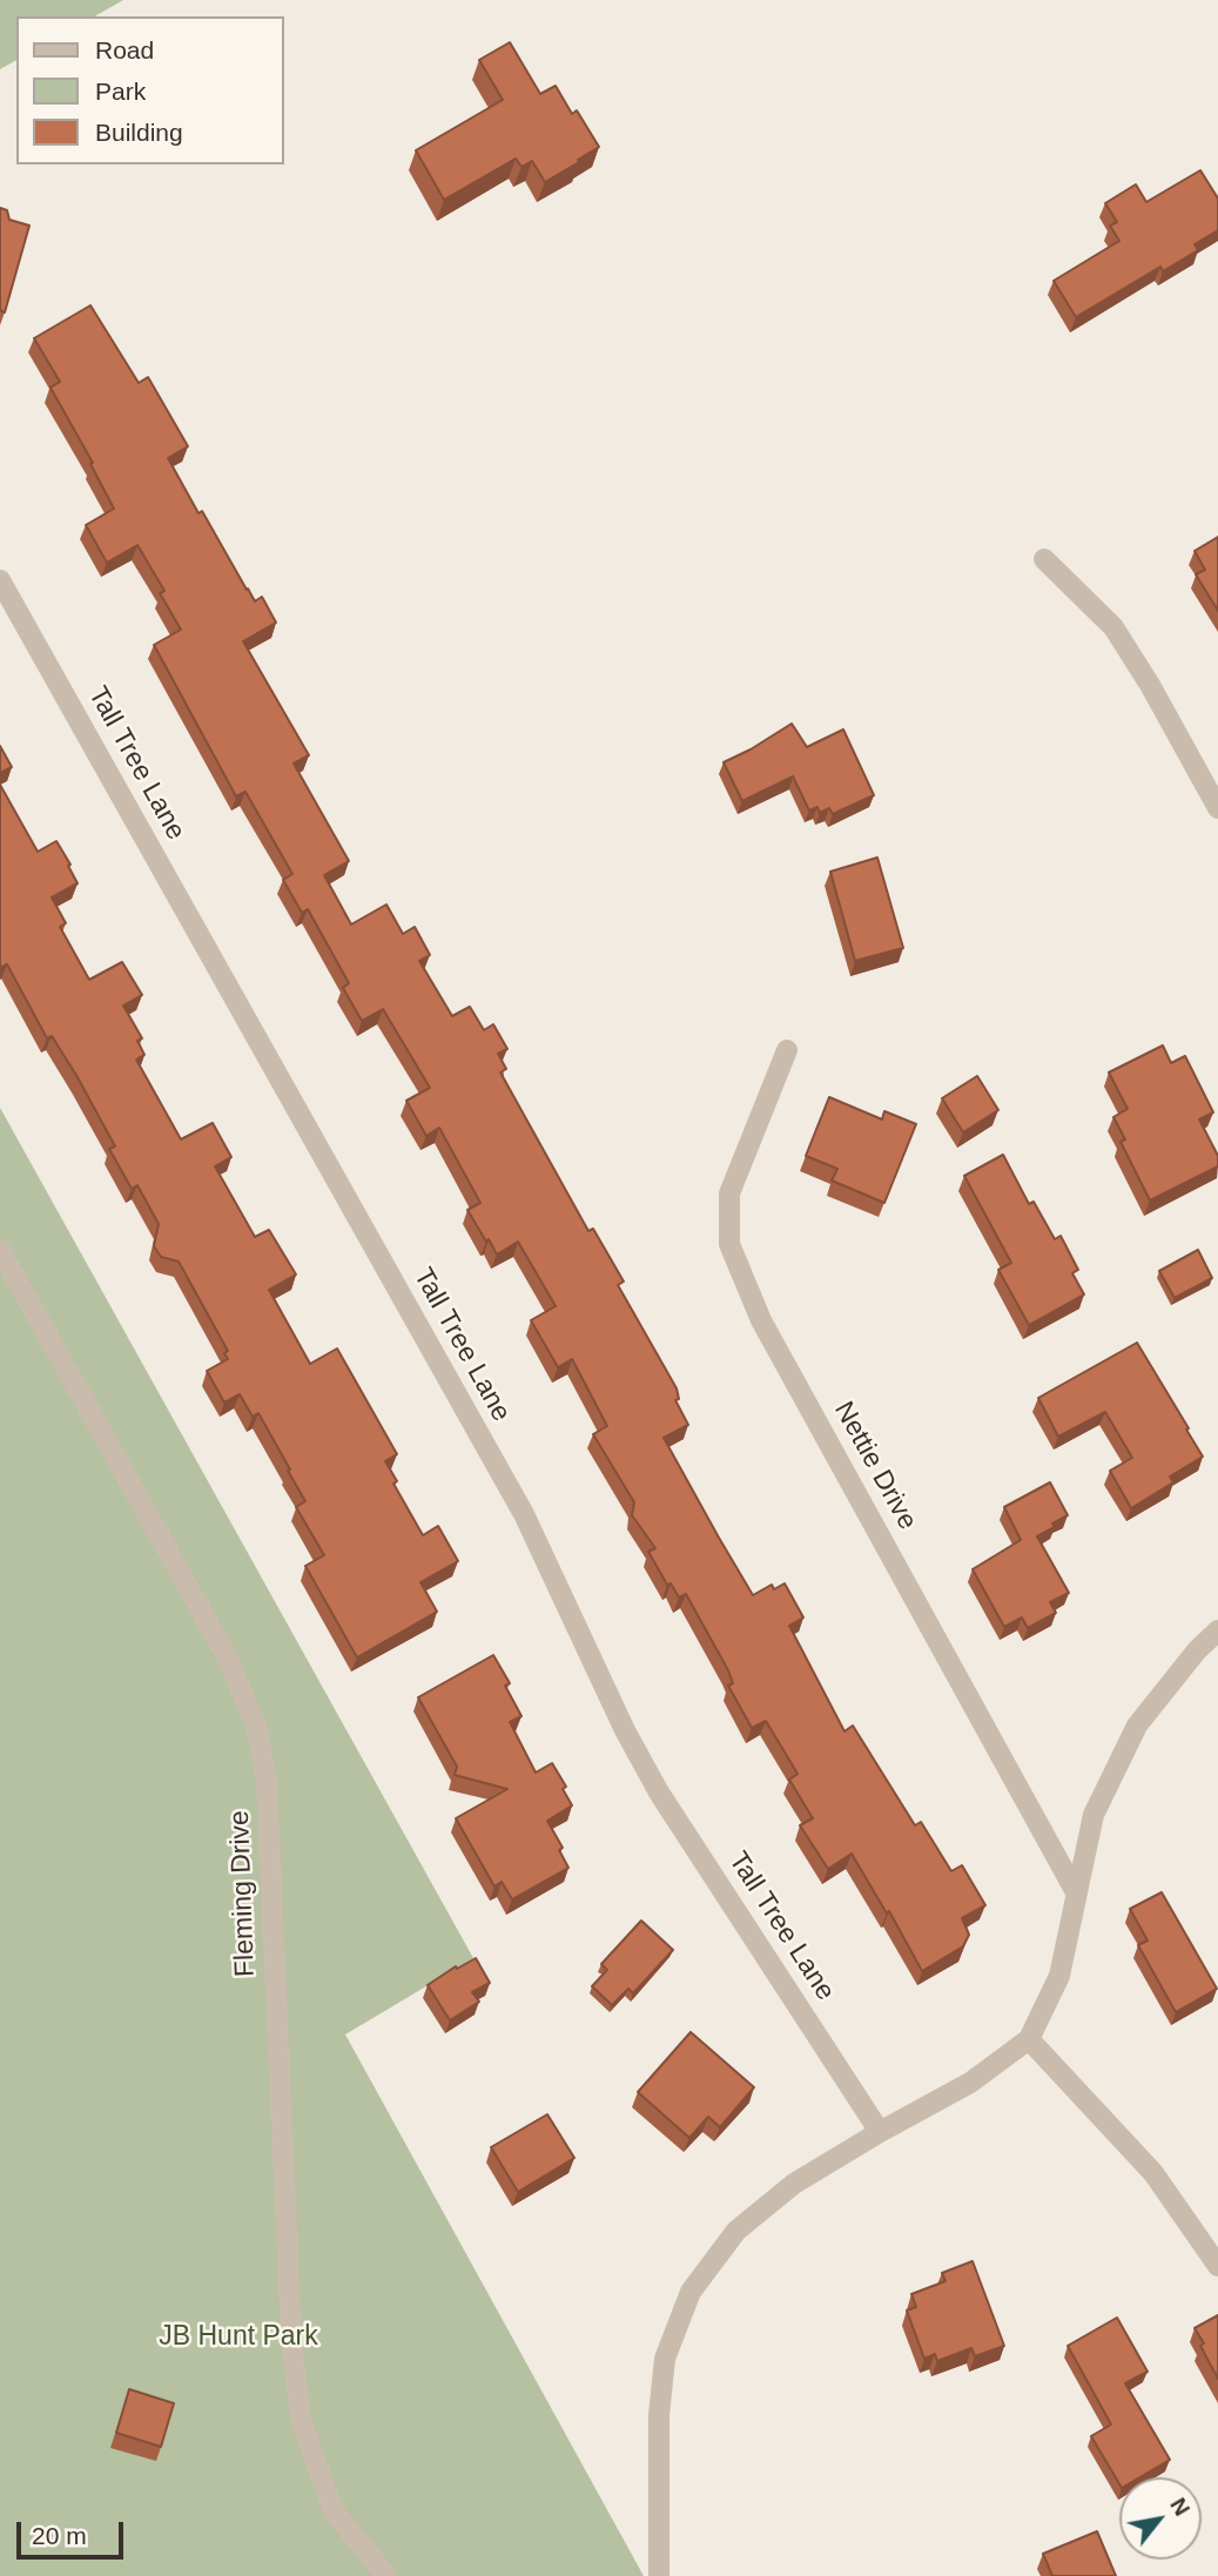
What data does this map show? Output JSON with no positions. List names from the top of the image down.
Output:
{
  "streets": {
    "street": ["Tall Tree Lane", "Nettie Drive", "Fleming Drive"]
  },
  "parks": ["JB Hunt Park"],
  "legend": ["Road", "Park", "Building"],
  "scale_bar": "20 m",
  "north": "top right"
}
